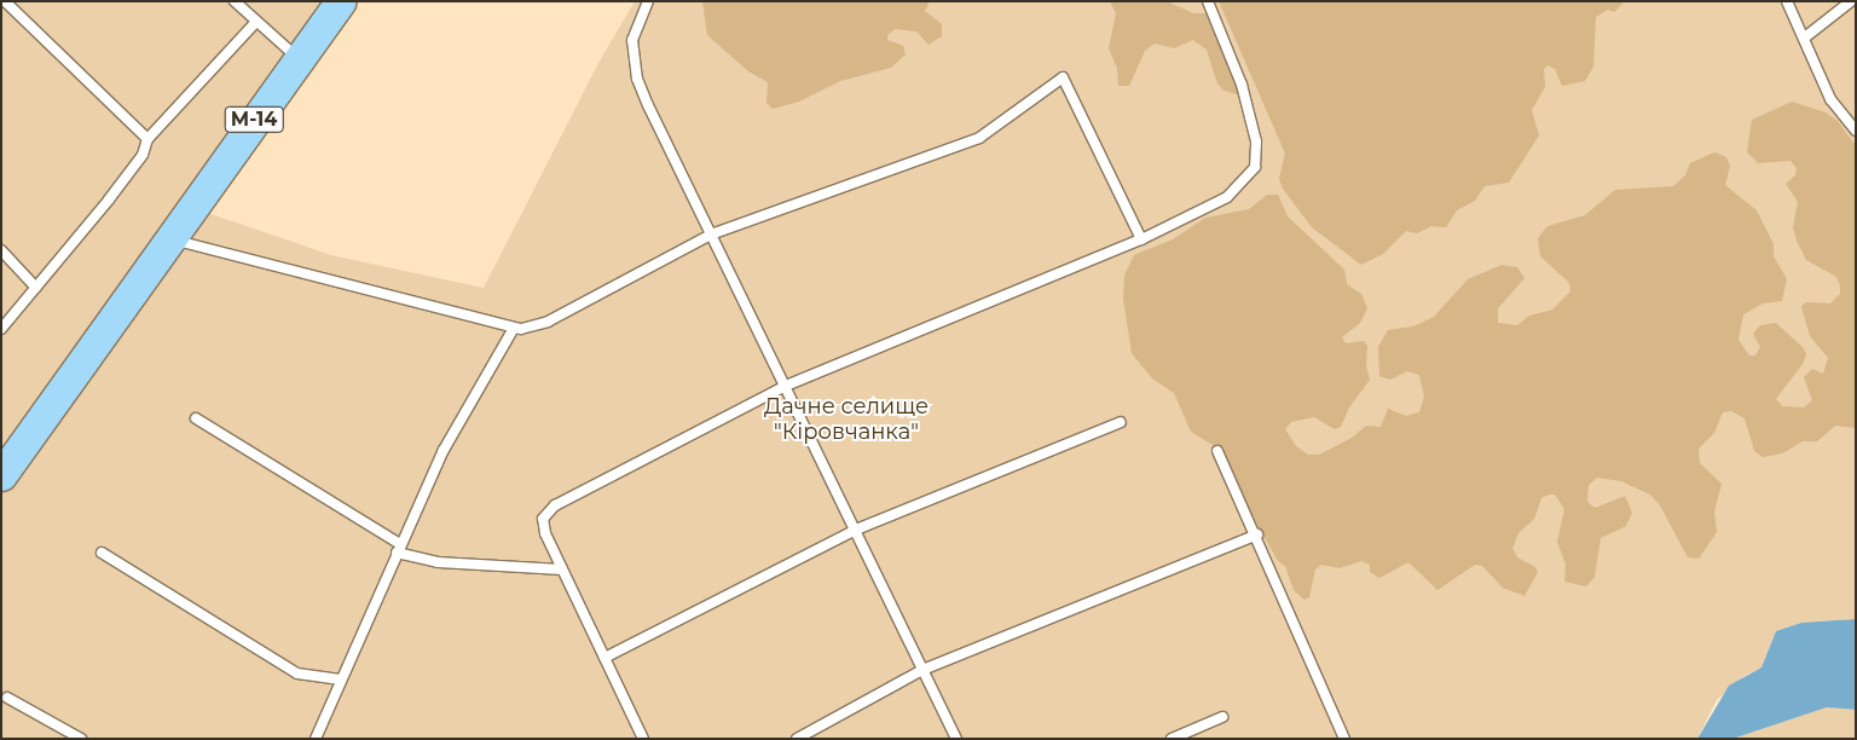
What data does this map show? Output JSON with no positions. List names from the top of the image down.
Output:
{
  "streets": {
    "highway": ["М-14"]
  },
  "parks": ["Дачне селище \"Кіровчанка\""]
}
